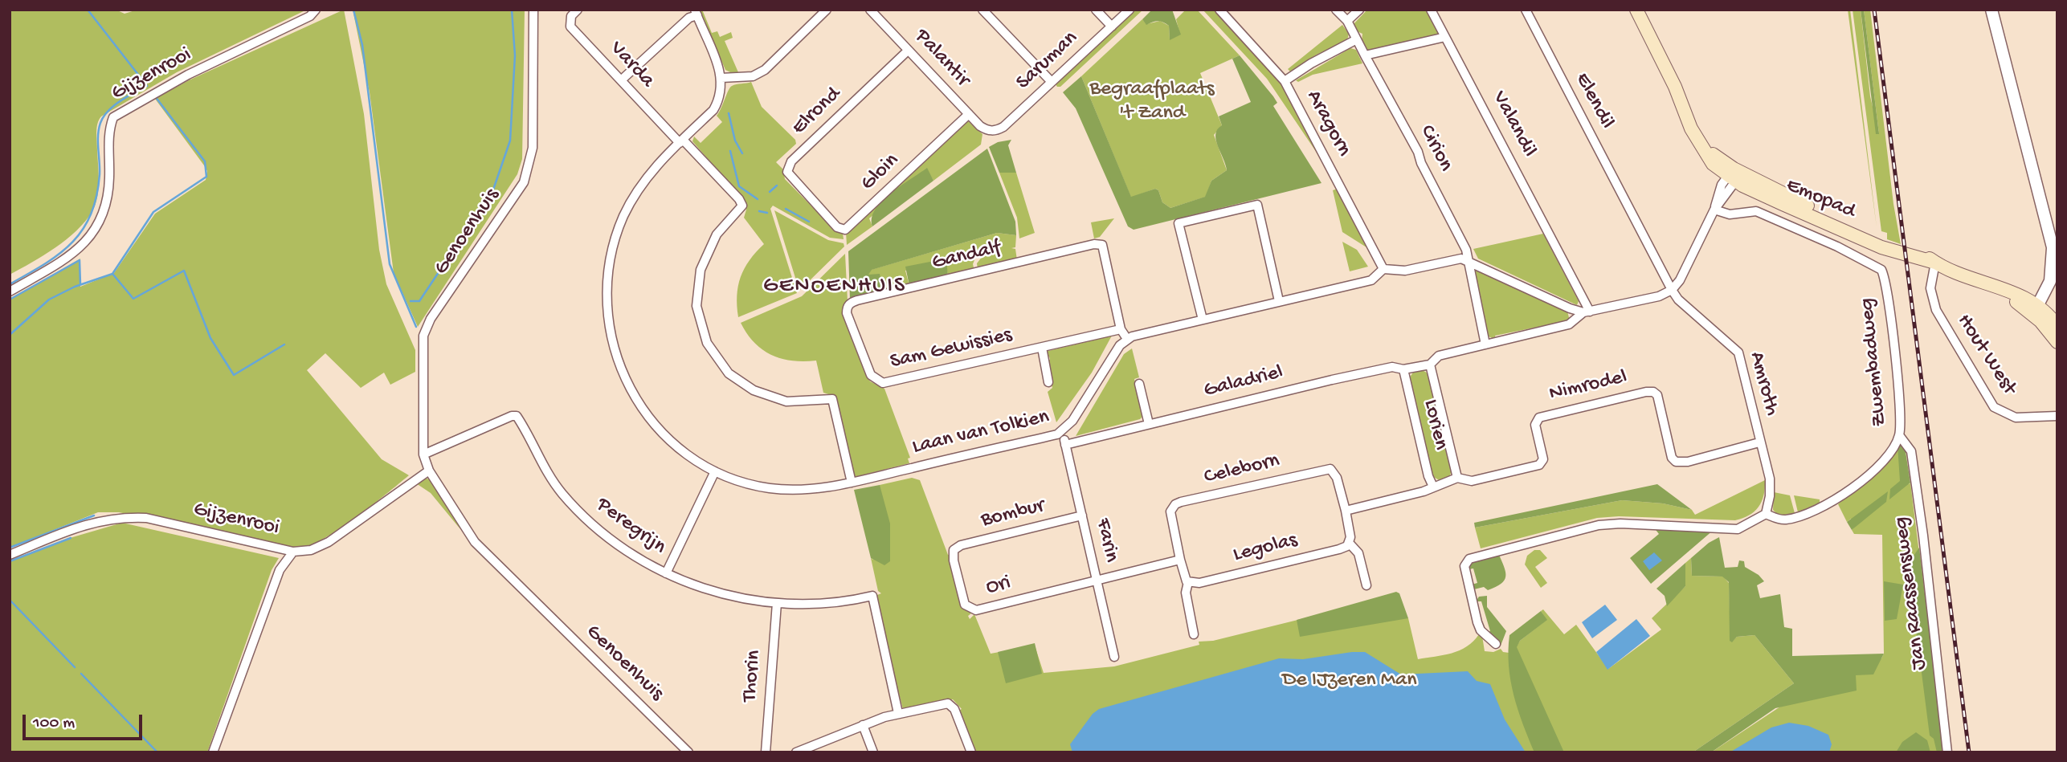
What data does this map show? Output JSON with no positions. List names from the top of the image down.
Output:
{
  "streets": {
    "main road": ["Emopad"],
    "street": [
      "Palantir",
      "Saruman",
      "Varda",
      "Gijzenrooi",
      "Elendil",
      "Elrond",
      "Aragorn",
      "Valandil",
      "Cirion",
      "Gloin",
      "Genoenhuis",
      "Gandalf",
      "Sam Gewissies",
      "Hout West",
      "Zwembadweg",
      "Galadriel",
      "Amroth",
      "Nimrodel",
      "Lorien",
      "Laan van Tolkien",
      "Celeborn",
      "Bombur",
      "Peregrijn",
      "Farin",
      "Legolas",
      "Ori",
      "Jan Raassensweg",
      "Thorin"
    ]
  },
  "crossings": [
    ["Palantir", "Saruman"],
    ["Palantir", "Elrond"],
    ["Palantir", "Gloin"],
    ["Varda", "Laan van Tolkien"],
    ["Elendil", "Amroth"],
    ["Elrond", "Gloin"],
    ["Valandil", "Galadriel"],
    ["Emopad", "Hout West"],
    ["Genoenhuis", "Peregrijn"],
    ["Gandalf", "Sam Gewissies"],
    ["Zwembadweg", "Amroth"],
    ["Zwembadweg", "Jan Raassensweg"],
    ["Galadriel", "Lorien"],
    ["Galadriel", "Farin"],
    ["Amroth", "Nimrodel"],
    ["Nimrodel", "Lorien"],
    ["Laan van Tolkien", "Farin"],
    ["Bombur", "Farin"],
    ["Bombur", "Ori"],
    ["Peregrijn", "Thorin"],
    ["Farin", "Ori"]
  ],
  "districts": ["GENOENHUIS"],
  "parks": ["Begraafplaats 't Zand", "De IJzeren Man"],
  "scale_bar": "100 m"
}
